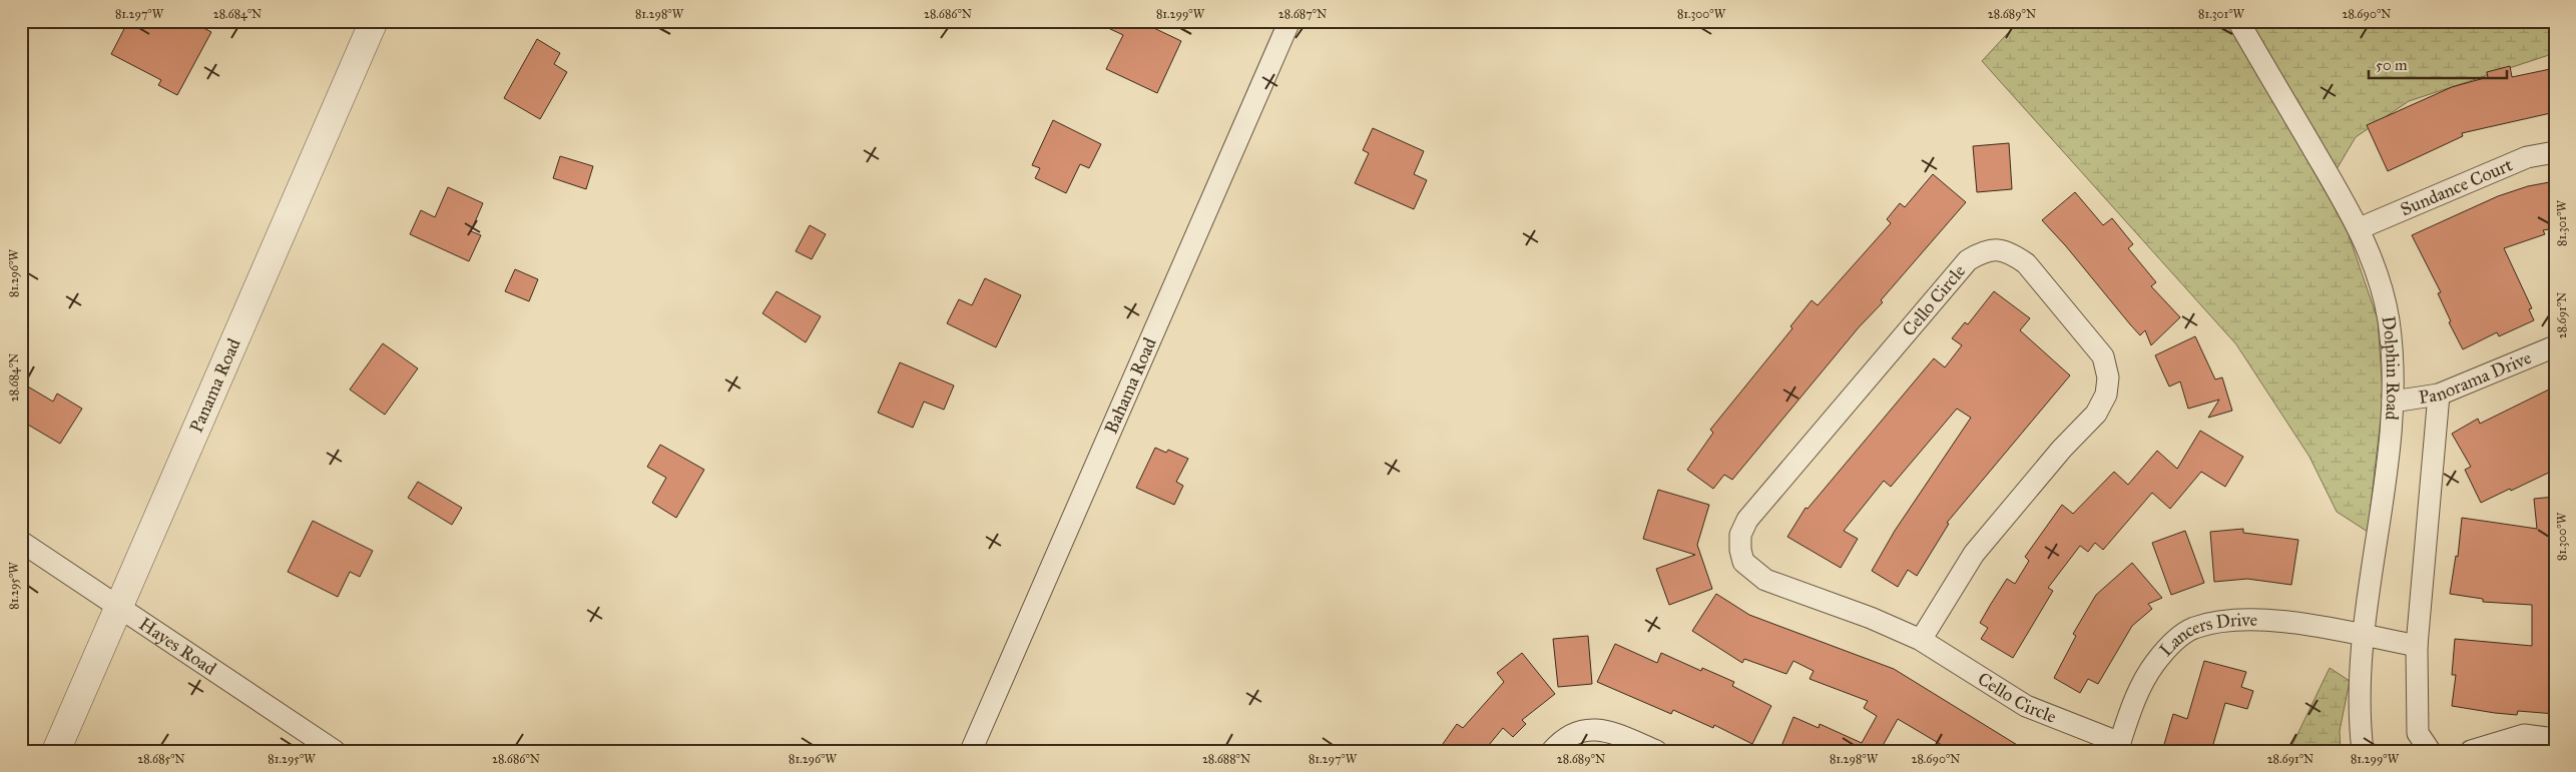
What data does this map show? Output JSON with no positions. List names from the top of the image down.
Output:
{
  "streets": {
    "street": [
      "Sundance Court",
      "Cello Circle",
      "Dolphin Road",
      "Panorama Drive",
      "Panama Road",
      "Bahama Road",
      "Lancers Drive",
      "Hayes Road"
    ]
  },
  "crossings": [
    ["Sundance Court", "Dolphin Road"],
    ["Cello Circle", "Lancers Drive"],
    ["Dolphin Road", "Panorama Drive"],
    ["Dolphin Road", "Lancers Drive"],
    ["Panama Road", "Hayes Road"]
  ],
  "scale_bar": "50 m",
  "coordinates": [
    "81.297°W",
    "28.684°N",
    "81.298°W",
    "28.686°N",
    "81.299°W",
    "28.687°N",
    "81.300°W",
    "28.689°N",
    "81.301°W",
    "28.690°N",
    "81.296°W",
    "28.691°N",
    "81.295°W",
    "28.685°N",
    "28.688°N"
  ]
}
